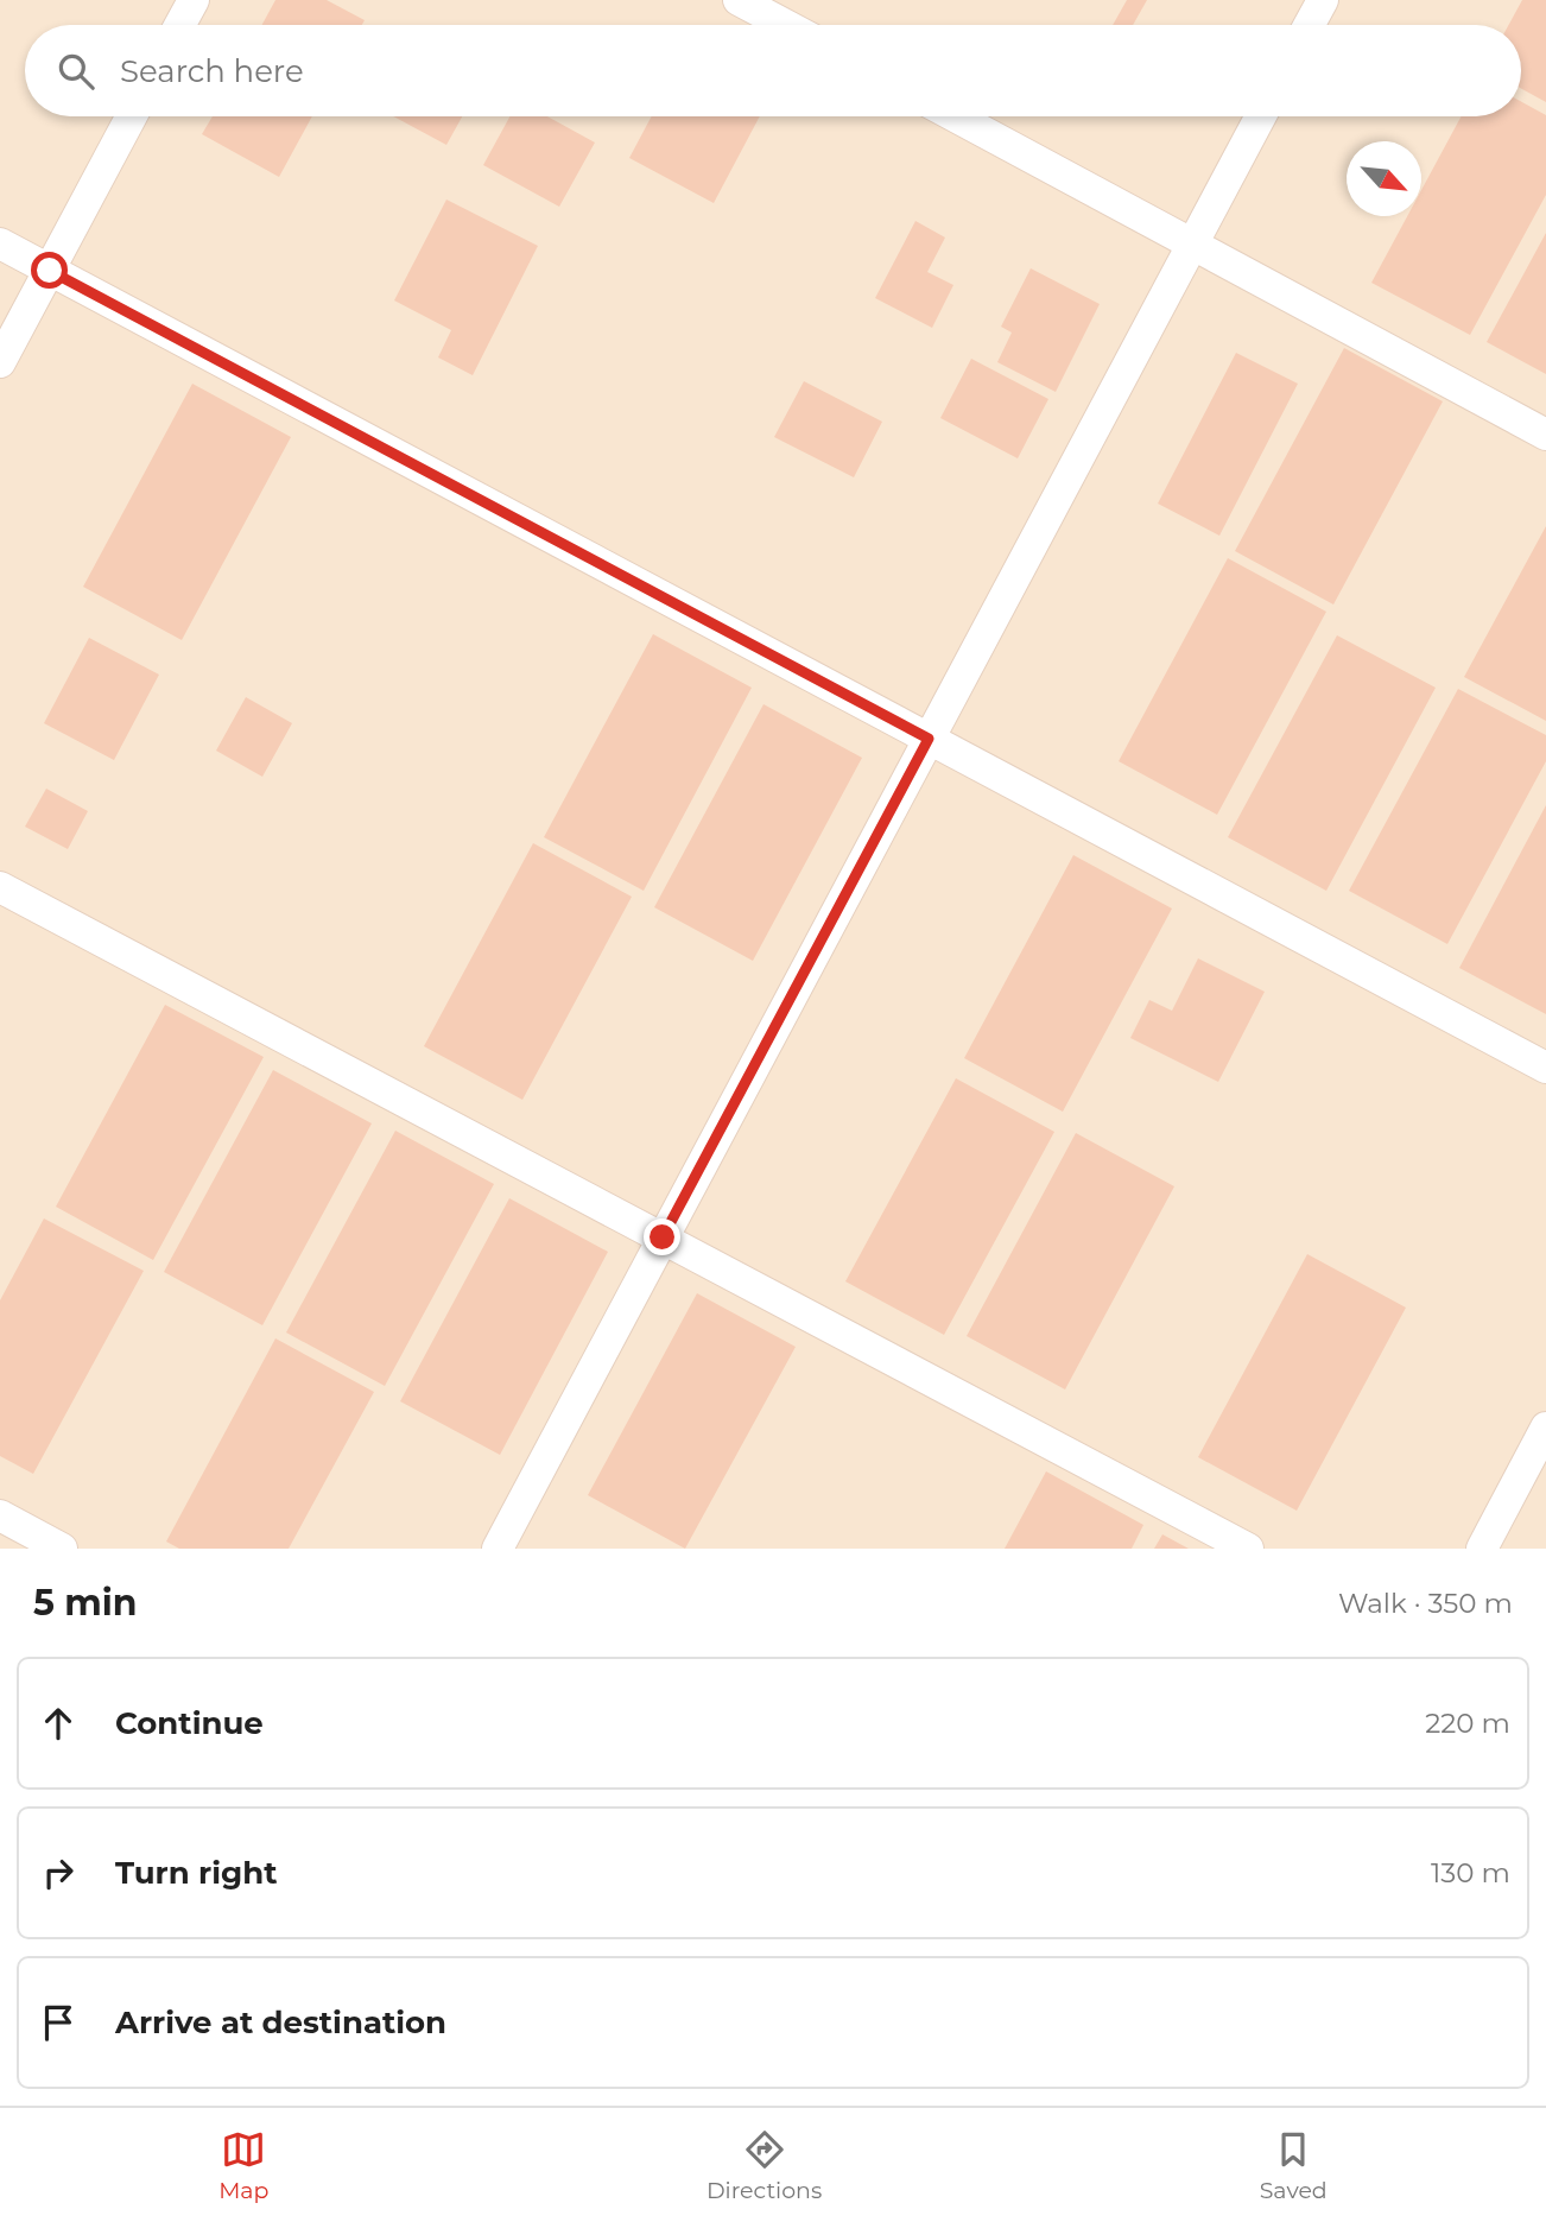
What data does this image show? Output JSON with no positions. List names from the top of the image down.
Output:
{
  "north": "bottom right",
  "page": {
    "search": "Search here",
    "heading": ["5 min", "Walk · 350 m"],
    "list": [
      ["Continue", "220 m"],
      ["Turn right", "130 m"],
      "Arrive at destination"
    ],
    "nav": ["Map", "Directions", "Saved"]
  }
}
